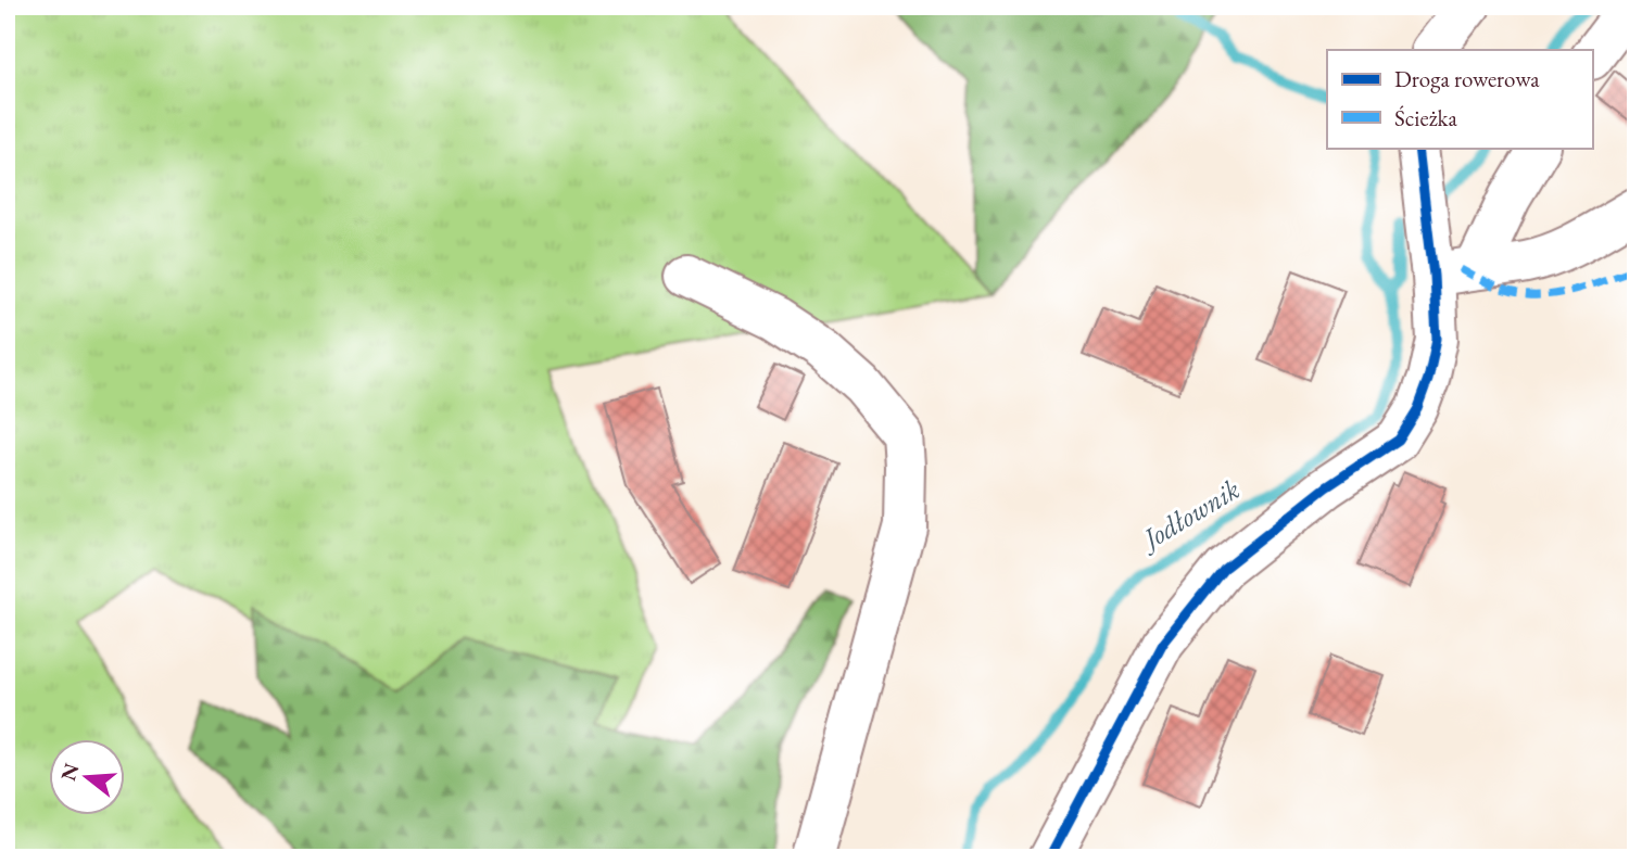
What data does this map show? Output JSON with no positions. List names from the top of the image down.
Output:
{
  "water": ["Jodłownik"],
  "legend": ["Droga rowerowa", "Ścieżka"],
  "north": "left"
}
